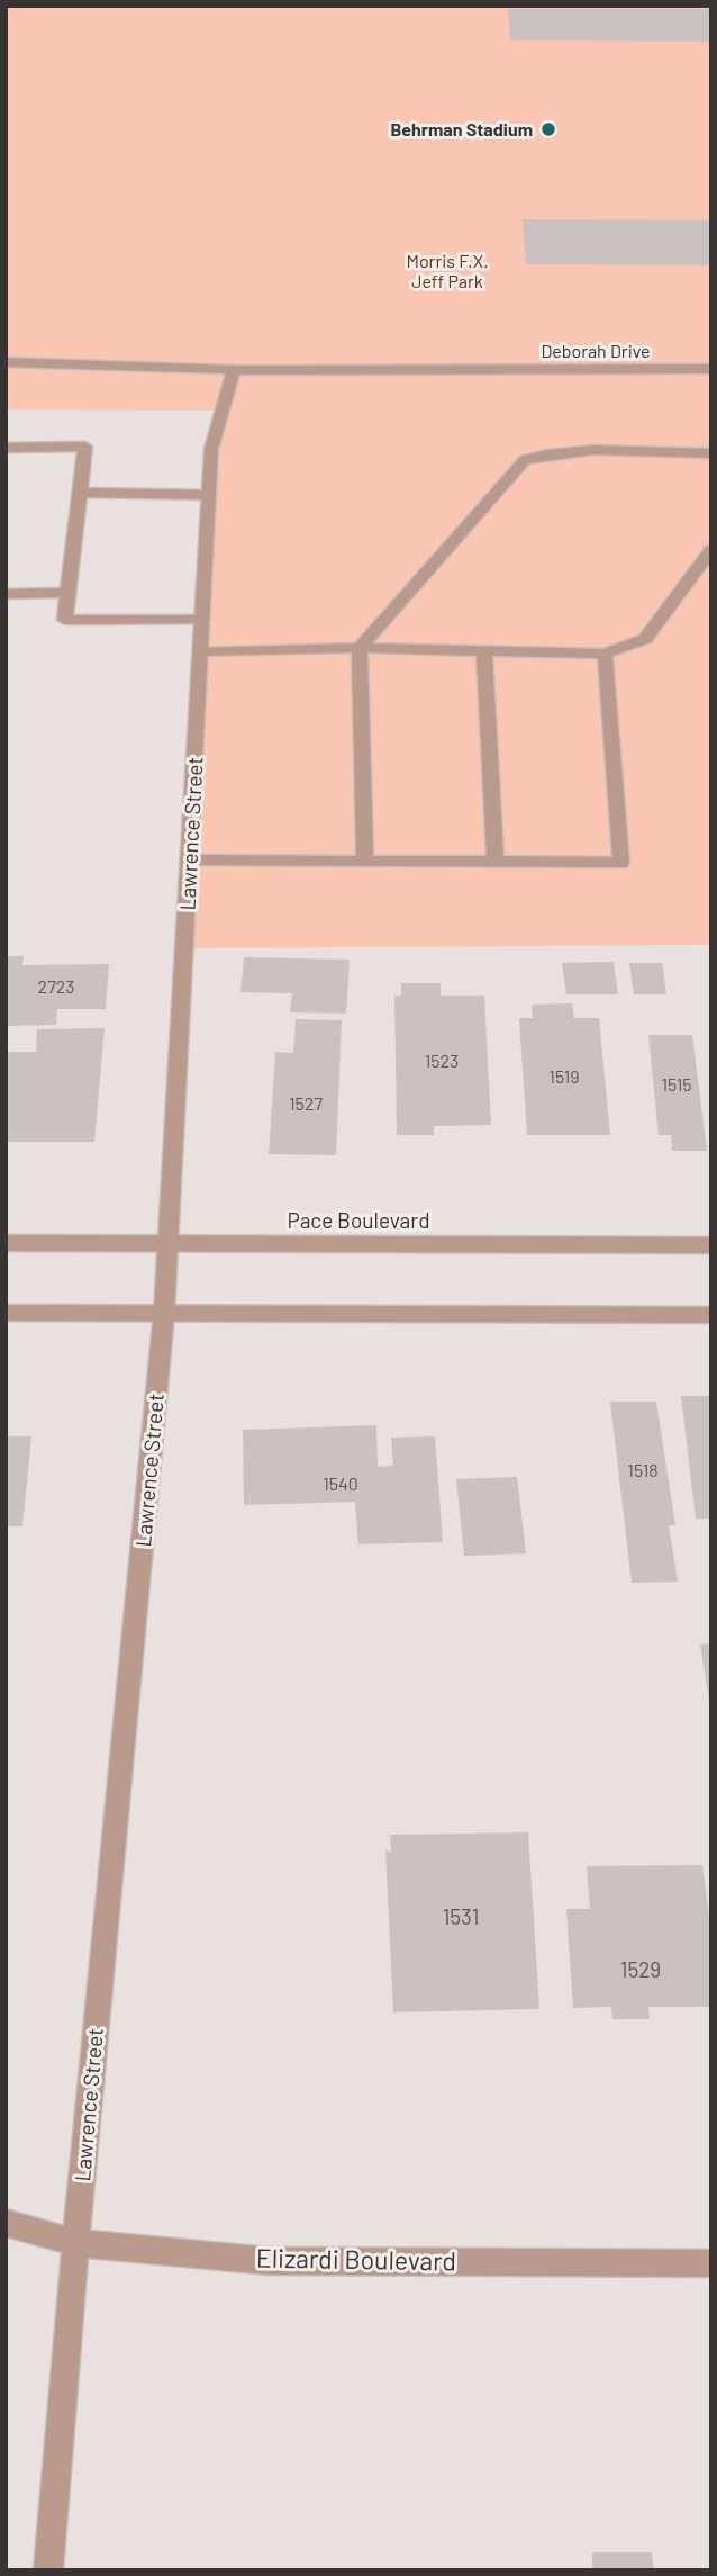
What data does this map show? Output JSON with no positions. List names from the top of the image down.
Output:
{
  "streets": {
    "street": [
      "Deborah Drive",
      "Lawrence Street",
      "Pace Boulevard",
      "Elizardi Boulevard"
    ]
  },
  "crossings": [
    ["Deborah Drive", "Lawrence Street"],
    ["Lawrence Street", "Pace Boulevard"],
    ["Lawrence Street", "Elizardi Boulevard"]
  ],
  "parks": ["Morris F.X. Jeff Park"],
  "places": ["Behrman Stadium"],
  "house_numbers": [
    "2723",
    "1523",
    "1519",
    "1515",
    "1527",
    "1518",
    "1540",
    "1531",
    "1529"
  ]
}
